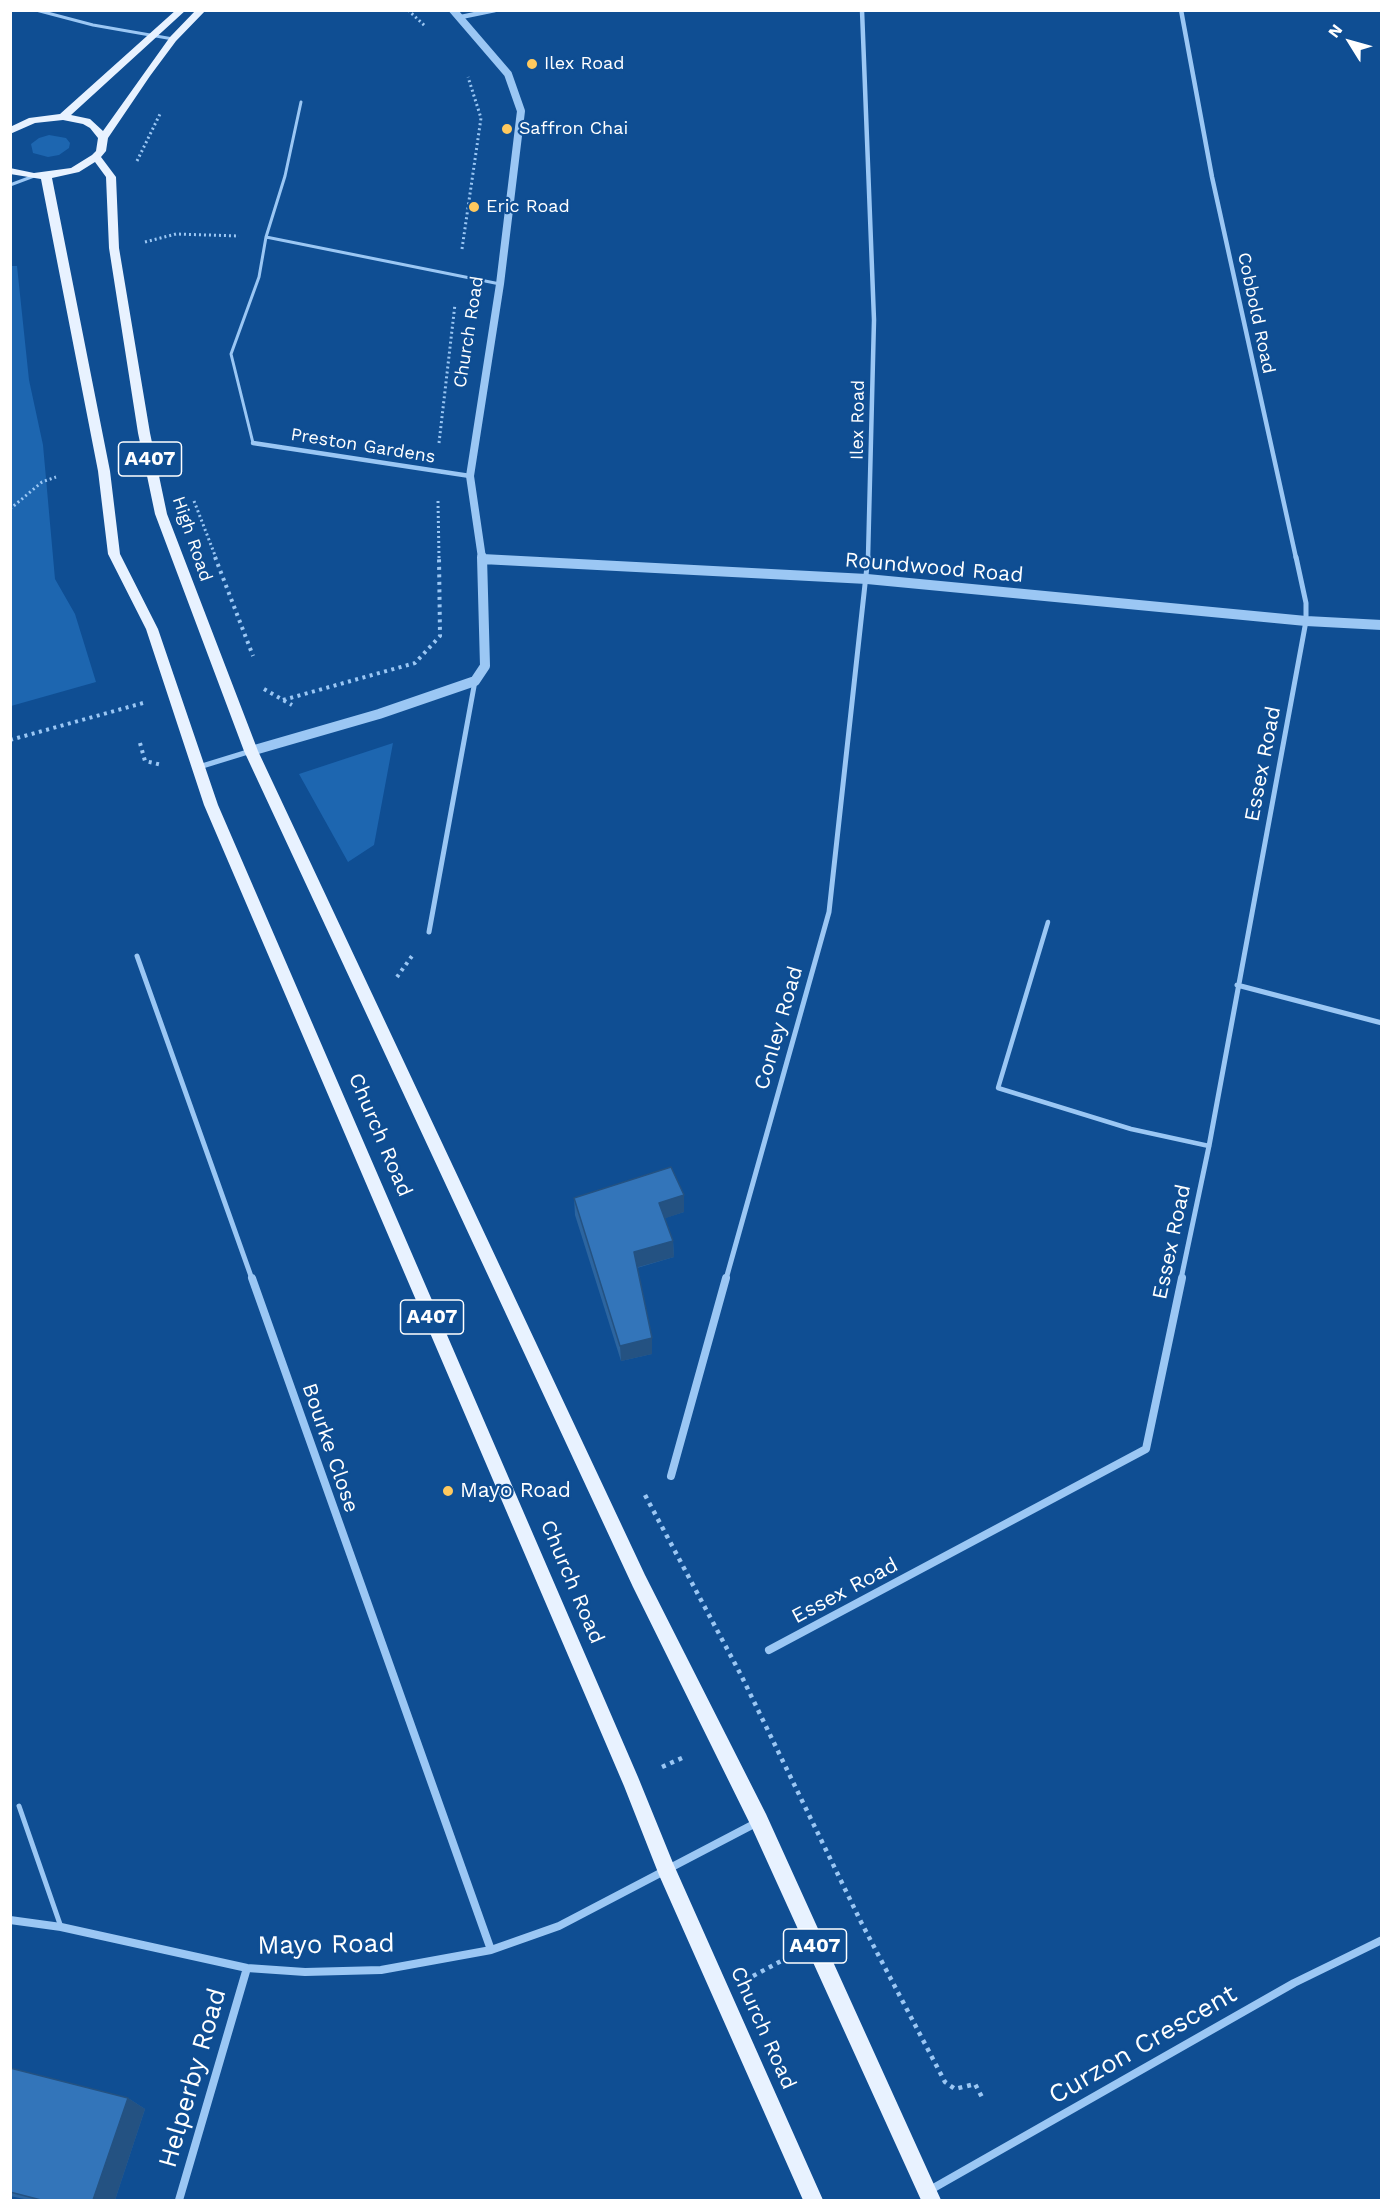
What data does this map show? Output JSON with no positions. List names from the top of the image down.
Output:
{
  "streets": {
    "main road": ["Church Road", "A407", "High Road"],
    "street": [
      "Cobbold Road",
      "Ilex Road",
      "Preston Gardens",
      "Roundwood Road",
      "Essex Road",
      "Conley Road",
      "Bourke Close",
      "Mayo Road",
      "Curzon Crescent",
      "Helperby Road"
    ]
  },
  "crossings": [
    ["Cobbold Road", "Roundwood Road"],
    ["Cobbold Road", "Essex Road"],
    ["Church Road", "Preston Gardens"],
    ["Church Road", "A407"],
    ["Church Road", "High Road"],
    ["Church Road", "Roundwood Road"],
    ["Church Road", "Mayo Road"],
    ["Church Road", "Curzon Crescent"],
    ["Ilex Road", "Roundwood Road"],
    ["Ilex Road", "Conley Road"],
    ["Roundwood Road", "Essex Road"],
    ["Roundwood Road", "Conley Road"],
    ["Bourke Close", "Mayo Road"],
    ["Mayo Road", "Helperby Road"]
  ],
  "places": [
    "Ilex Road",
    "Saffron Chai",
    "Eric Road",
    "Mayo Road"
  ],
  "north": "top left"
}
